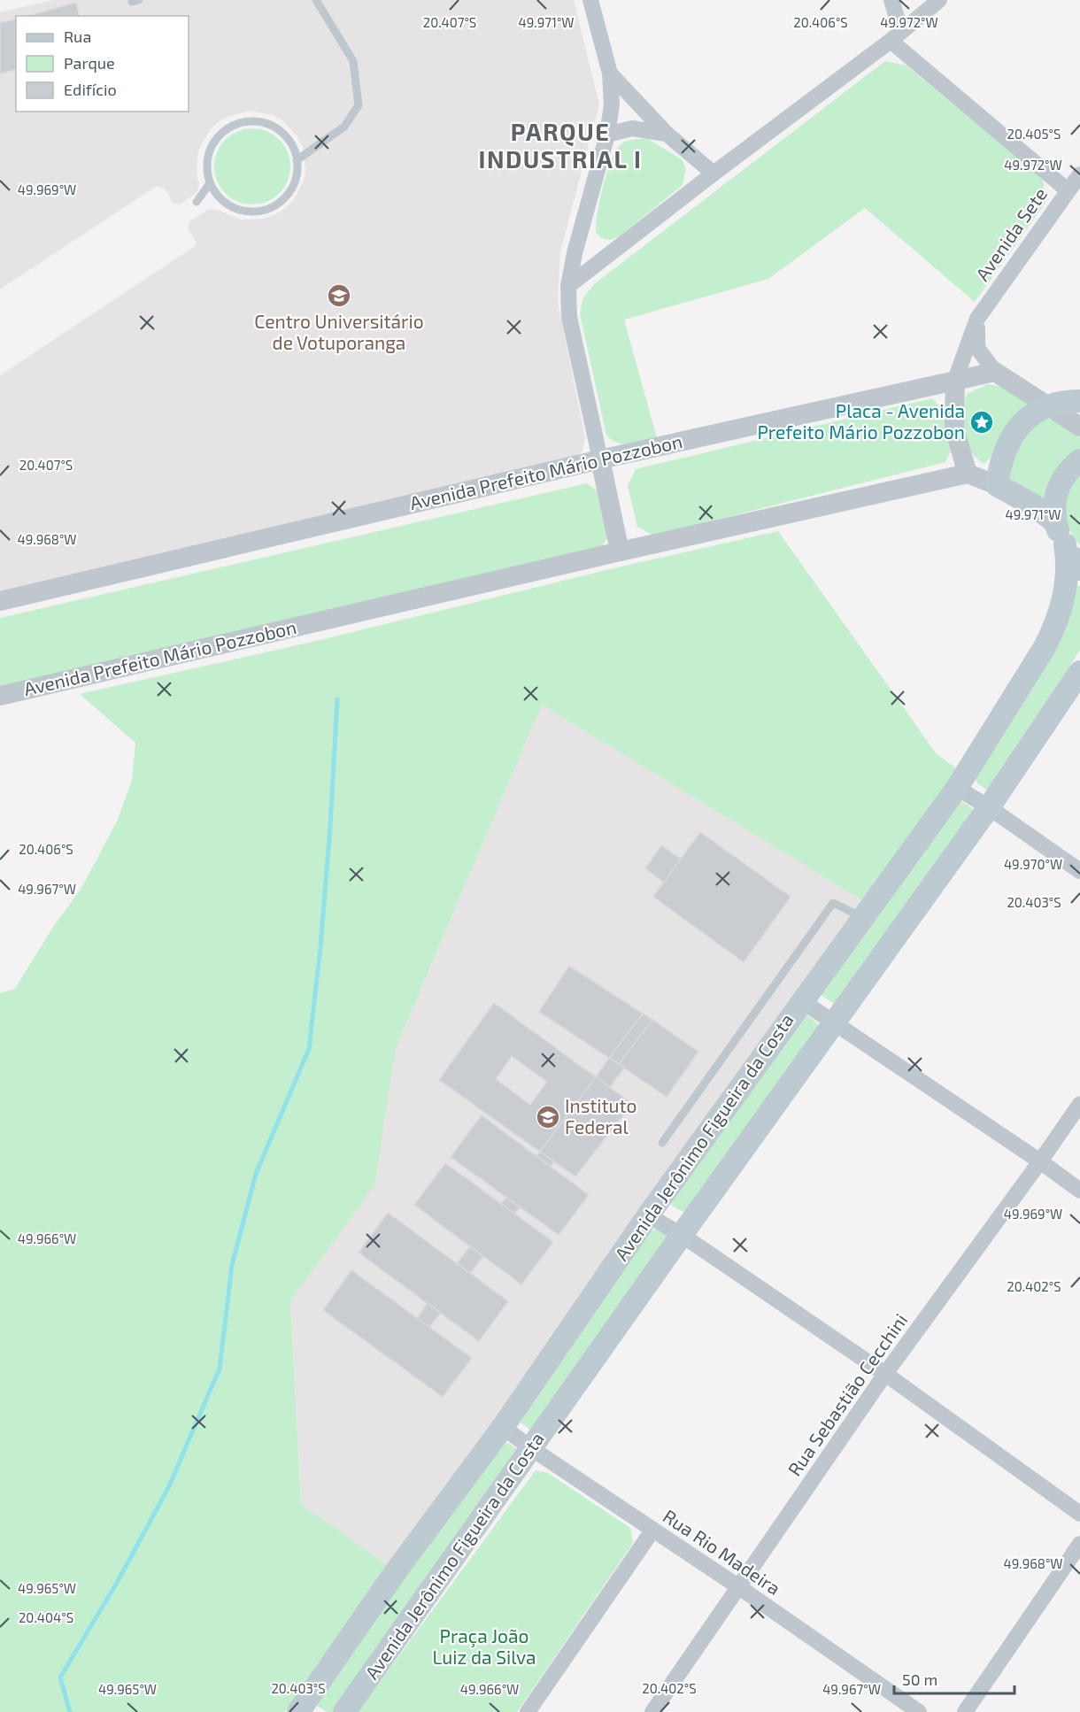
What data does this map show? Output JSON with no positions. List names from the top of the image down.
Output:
{
  "streets": {
    "main road": ["Avenida Jerônimo Figueira da Costa"],
    "street": [
      "Avenida Sete",
      "Avenida Prefeito Mário Pozzobon",
      "Rua Sebastião Cecchini",
      "Rua Rio Madeira"
    ]
  },
  "crossings": [
    ["Avenida Sete", "Avenida Prefeito Mário Pozzobon"],
    ["Avenida Jerônimo Figueira da Costa", "Rua Rio Madeira"],
    ["Rua Sebastião Cecchini", "Rua Rio Madeira"]
  ],
  "districts": ["PARQUE INDUSTRIAL I"],
  "parks": ["Praça João Luiz da Silva"],
  "places": {
    "school or university": ["Centro Universitário de Votuporanga", "Instituto Federal"],
    "place": ["Placa - Avenida Prefeito Mário Pozzobon"]
  },
  "legend": ["Rua", "Parque", "Edifício"],
  "scale_bar": "50 m",
  "coordinates": [
    "49.972°W",
    "49.971°W",
    "20.407°S",
    "20.406°S",
    "20.405°S",
    "49.969°W",
    "49.968°W",
    "49.970°W",
    "49.967°W",
    "20.403°S",
    "49.966°W",
    "20.402°S",
    "49.965°W",
    "20.404°S"
  ]
}
